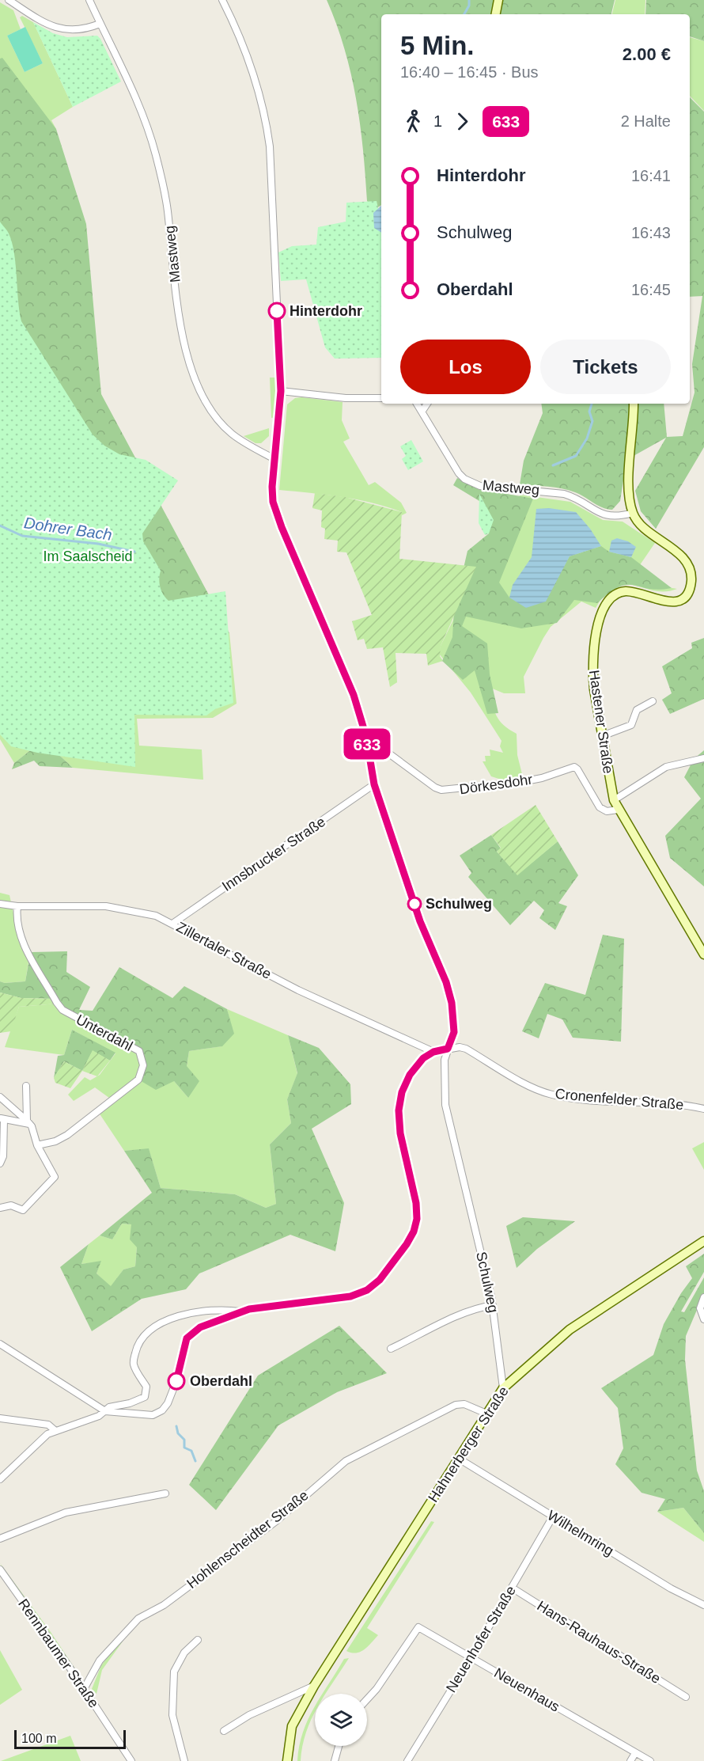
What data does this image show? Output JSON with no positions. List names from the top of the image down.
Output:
{
  "streets": {
    "main road": ["Hastener Straße", "Hahnerberger Straße"],
    "street": [
      "Mastweg",
      "Dörkesdohr",
      "Innsbrucker Straße",
      "Zillertaler Straße",
      "Unterdahl",
      "Cronenfelder Straße",
      "Schulweg",
      "Wilhelmring",
      "Hohlenscheidter Straße",
      "Neuenhofer Straße",
      "Hans-Rauhaus-Straße",
      "Rennbaumer Straße",
      "Neuenhaus"
    ]
  },
  "crossings": [
    ["Mastweg", "Hastener Straße"],
    ["Mastweg", "Schulweg"],
    ["Hastener Straße", "Dörkesdohr"],
    ["Dörkesdohr", "Schulweg"],
    ["Innsbrucker Straße", "Zillertaler Straße"],
    ["Innsbrucker Straße", "Schulweg"],
    ["Zillertaler Straße", "Unterdahl"],
    ["Zillertaler Straße", "Cronenfelder Straße"],
    ["Cronenfelder Straße", "Schulweg"],
    ["Schulweg", "Hahnerberger Straße"],
    ["Hahnerberger Straße", "Wilhelmring"],
    ["Hahnerberger Straße", "Hohlenscheidter Straße"],
    ["Wilhelmring", "Neuenhofer Straße"],
    ["Hohlenscheidter Straße", "Rennbaumer Straße"],
    ["Neuenhofer Straße", "Hans-Rauhaus-Straße"],
    ["Neuenhofer Straße", "Neuenhaus"]
  ],
  "water": ["Dohrer Bach"],
  "parks": ["Im Saalscheid"],
  "places": ["Hinterdohr", "Schulweg", "Oberdahl"],
  "lines": ["bus line 633"],
  "scale_bar": "100 m",
  "page": {
    "on_map": "633",
    "heading": ["5 Min.", "16:40 – 16:45 · Bus", "2.00 €"],
    "legs": ["1", "633", "2 Halte"],
    "list": [
      {
        "name": "Hinterdohr",
        "value": "16:41"
      },
      {
        "name": "Schulweg",
        "value": "16:43"
      },
      {
        "name": "Oberdahl",
        "value": "16:45"
      }
    ],
    "buttons": ["Los", "Tickets"],
    "scale": "100 m"
  }
}
